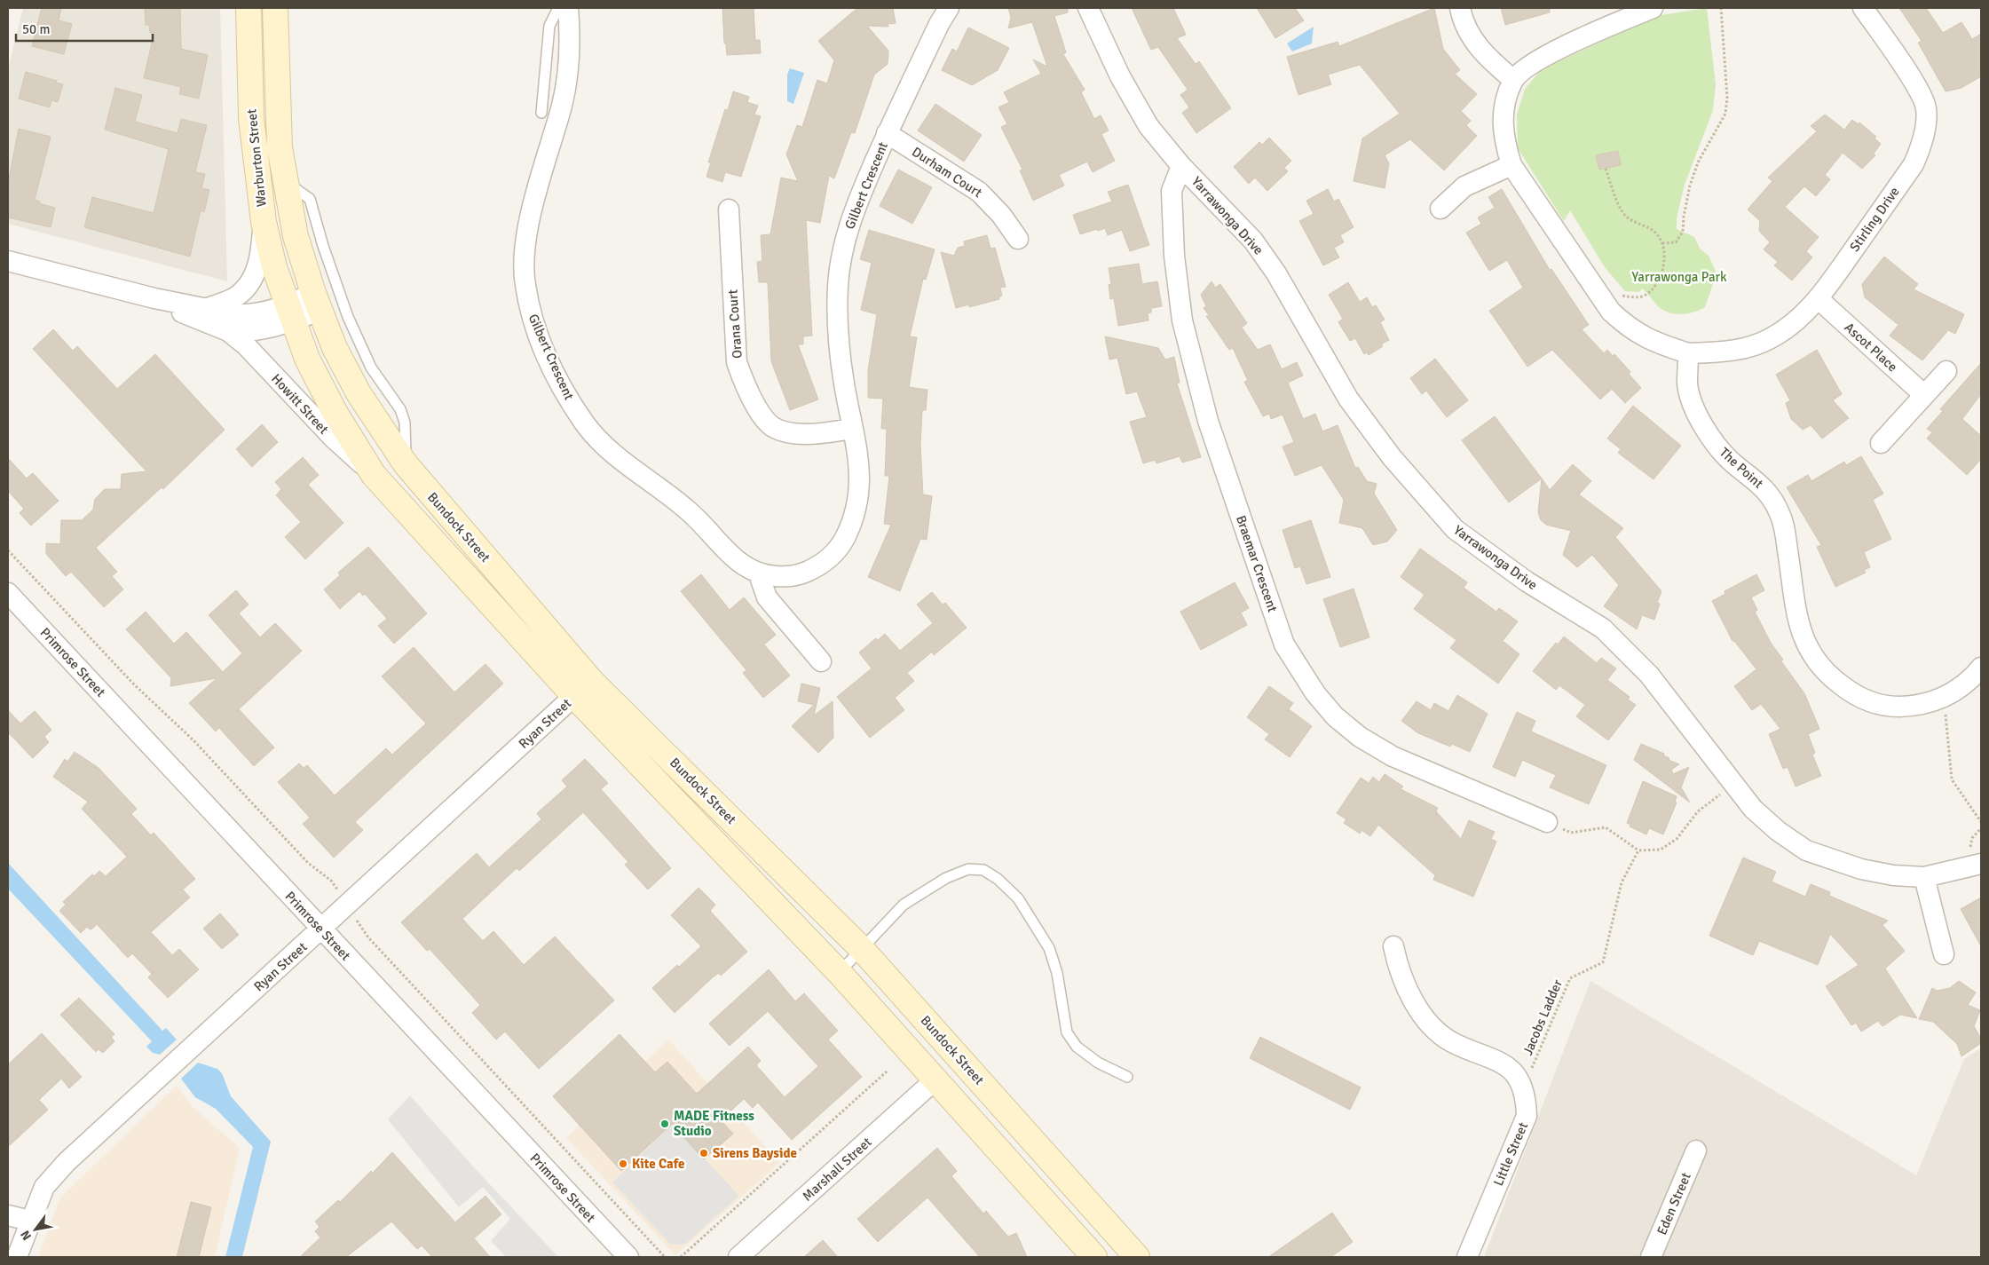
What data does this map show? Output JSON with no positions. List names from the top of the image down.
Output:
{
  "streets": {
    "main road": ["Warburton Street", "Bundock Street"],
    "street": [
      "Durham Court",
      "Gilbert Crescent",
      "Yarrawonga Drive",
      "Stirling Drive",
      "Orana Court",
      "Ascot Place",
      "Howitt Street",
      "The Point",
      "Braemar Crescent",
      "Primrose Street",
      "Ryan Street",
      "Little Street",
      "Marshall Street",
      "Eden Street"
    ],
    "path": ["Jacobs Ladder"]
  },
  "crossings": [
    ["Warburton Street", "Howitt Street"],
    ["Warburton Street", "Bundock Street"],
    ["Durham Court", "Gilbert Crescent"],
    ["Gilbert Crescent", "Orana Court"],
    ["Yarrawonga Drive", "Braemar Crescent"],
    ["Stirling Drive", "Ascot Place"],
    ["Stirling Drive", "The Point"],
    ["Howitt Street", "Bundock Street"],
    ["Bundock Street", "Ryan Street"],
    ["Bundock Street", "Marshall Street"],
    ["Primrose Street", "Ryan Street"],
    ["Jacobs Ladder", "Little Street"]
  ],
  "parks": ["Yarrawonga Park"],
  "places": ["MADE Fitness Studio", "Sirens Bayside", "Kite Cafe"],
  "scale_bar": "50 m",
  "north": "bottom left"
}
